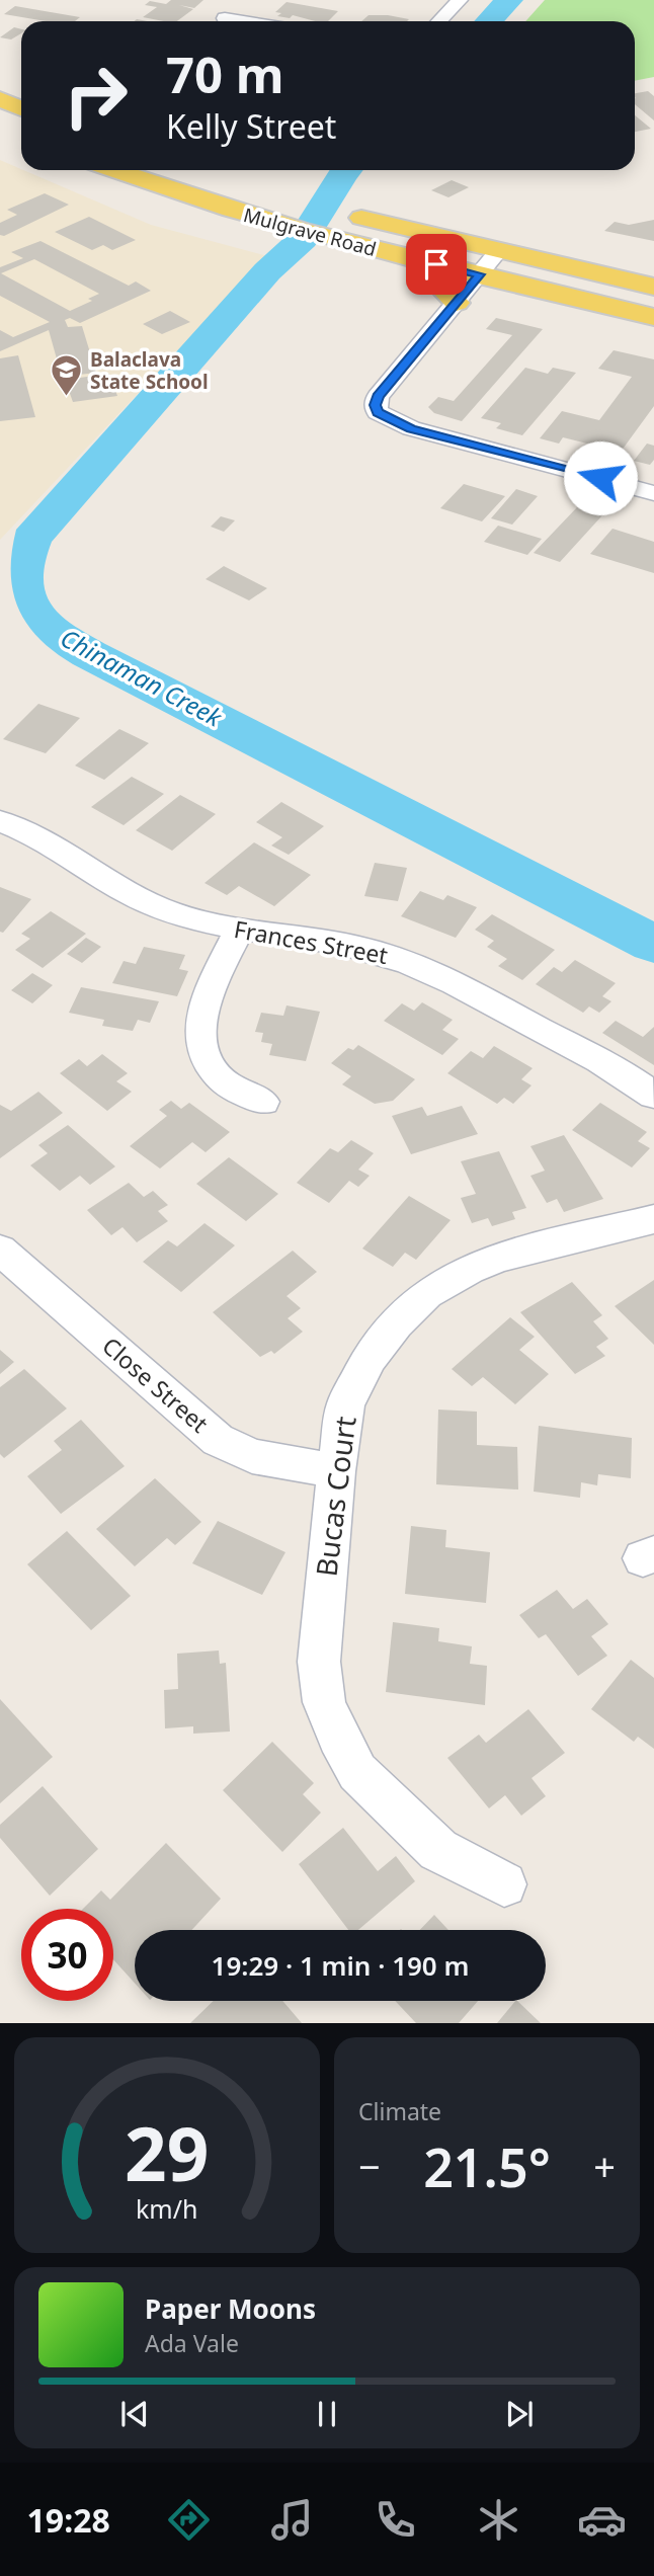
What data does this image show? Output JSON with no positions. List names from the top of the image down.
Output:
{
  "streets": {
    "main road": ["Mulgrave Road"],
    "street": ["Frances Street", "Close Street", "Bucas Court"]
  },
  "crossings": [
    ["Close Street", "Bucas Court"]
  ],
  "water": ["Chinaman Creek"],
  "places": {
    "school or university": ["Balaclava State School"]
  },
  "page": {
    "turn": ["70 m", "Kelly Street"],
    "limit": "30",
    "trip": "19:29 · 1 min · 190 m",
    "tile": "Climate",
    "heat": ["−", "21.5°", "+"],
    "song": ["Paper Moons", "Ada Vale"],
    "tabs": "19:28",
    "gauge": ["29", "km/h"]
  }
}
